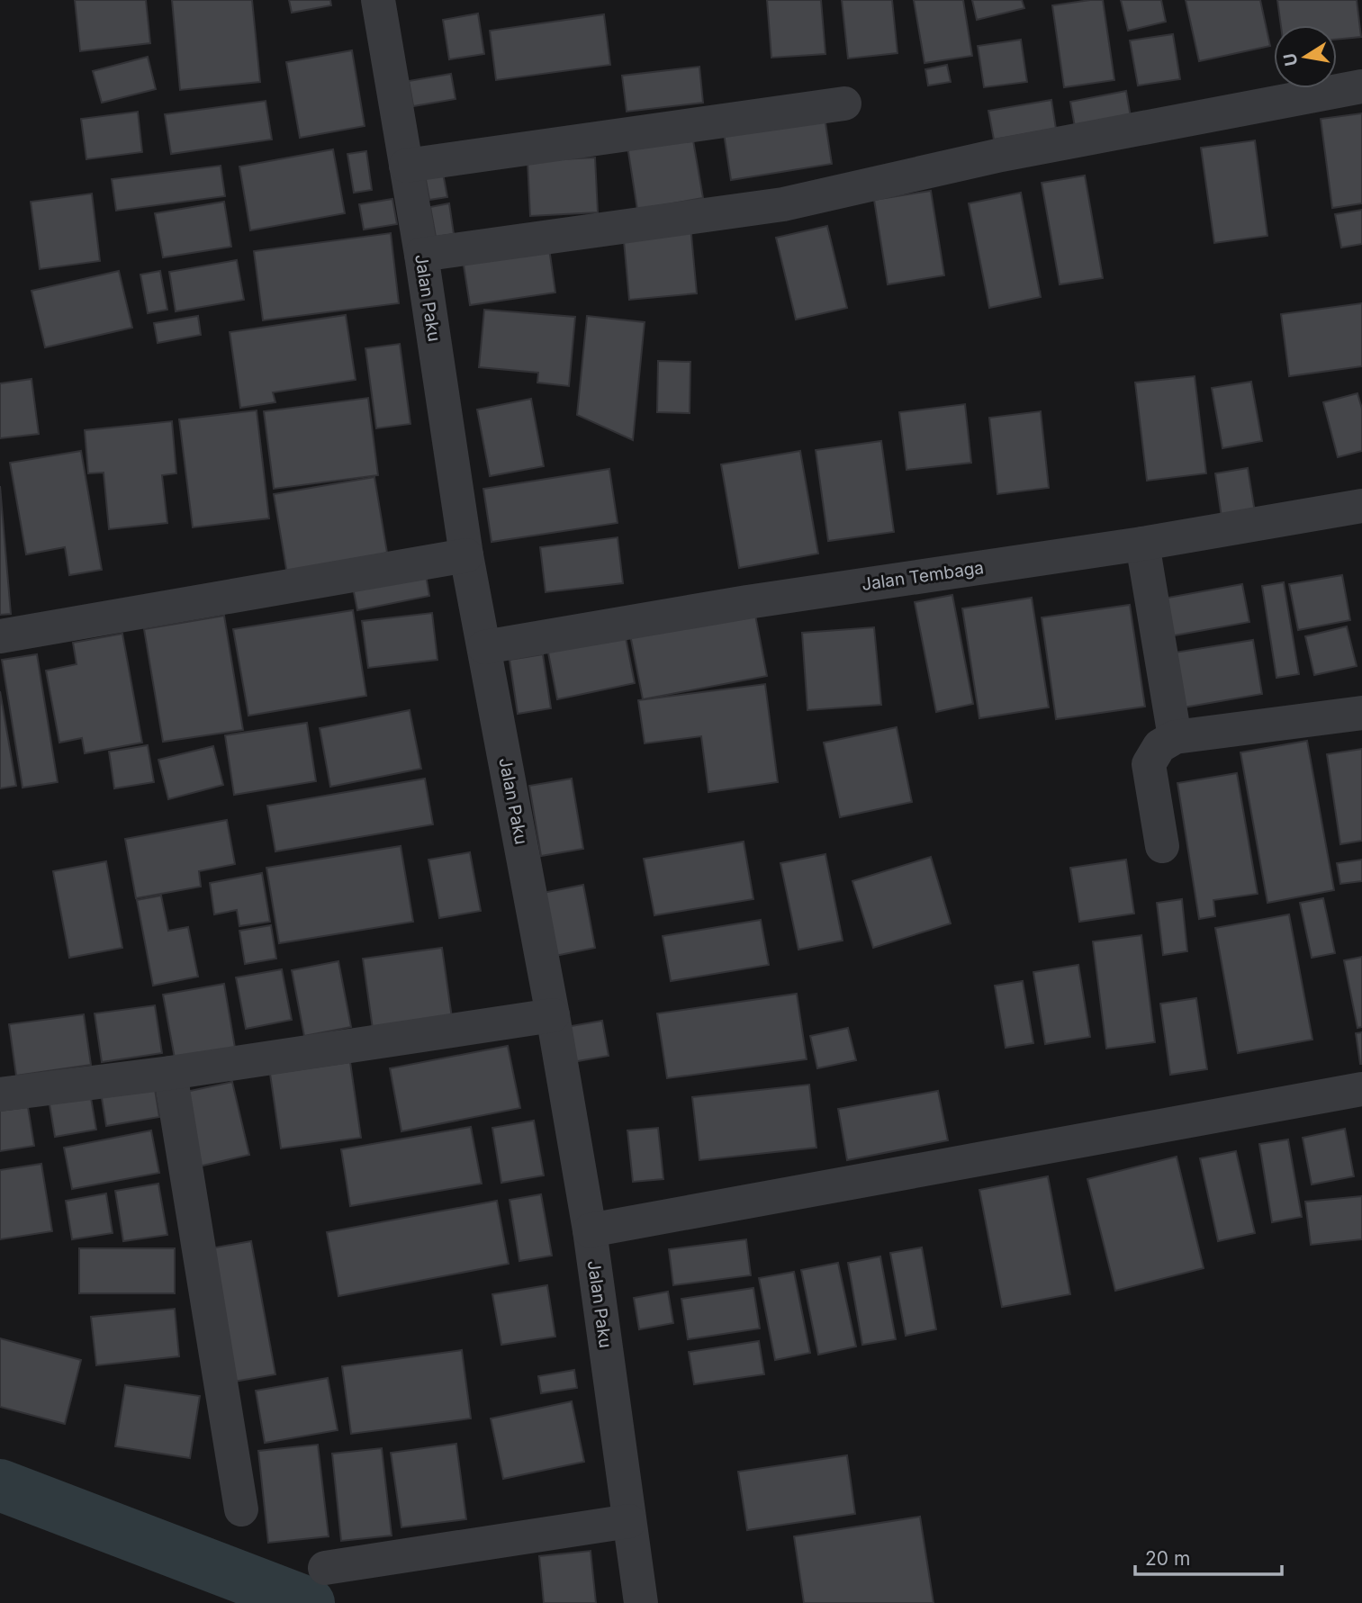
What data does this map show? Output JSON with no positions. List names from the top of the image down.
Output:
{
  "streets": {
    "street": ["Jalan Paku", "Jalan Tembaga"]
  },
  "crossings": [
    ["Jalan Paku", "Jalan Tembaga"]
  ],
  "scale_bar": "20 m",
  "north": "left"
}
